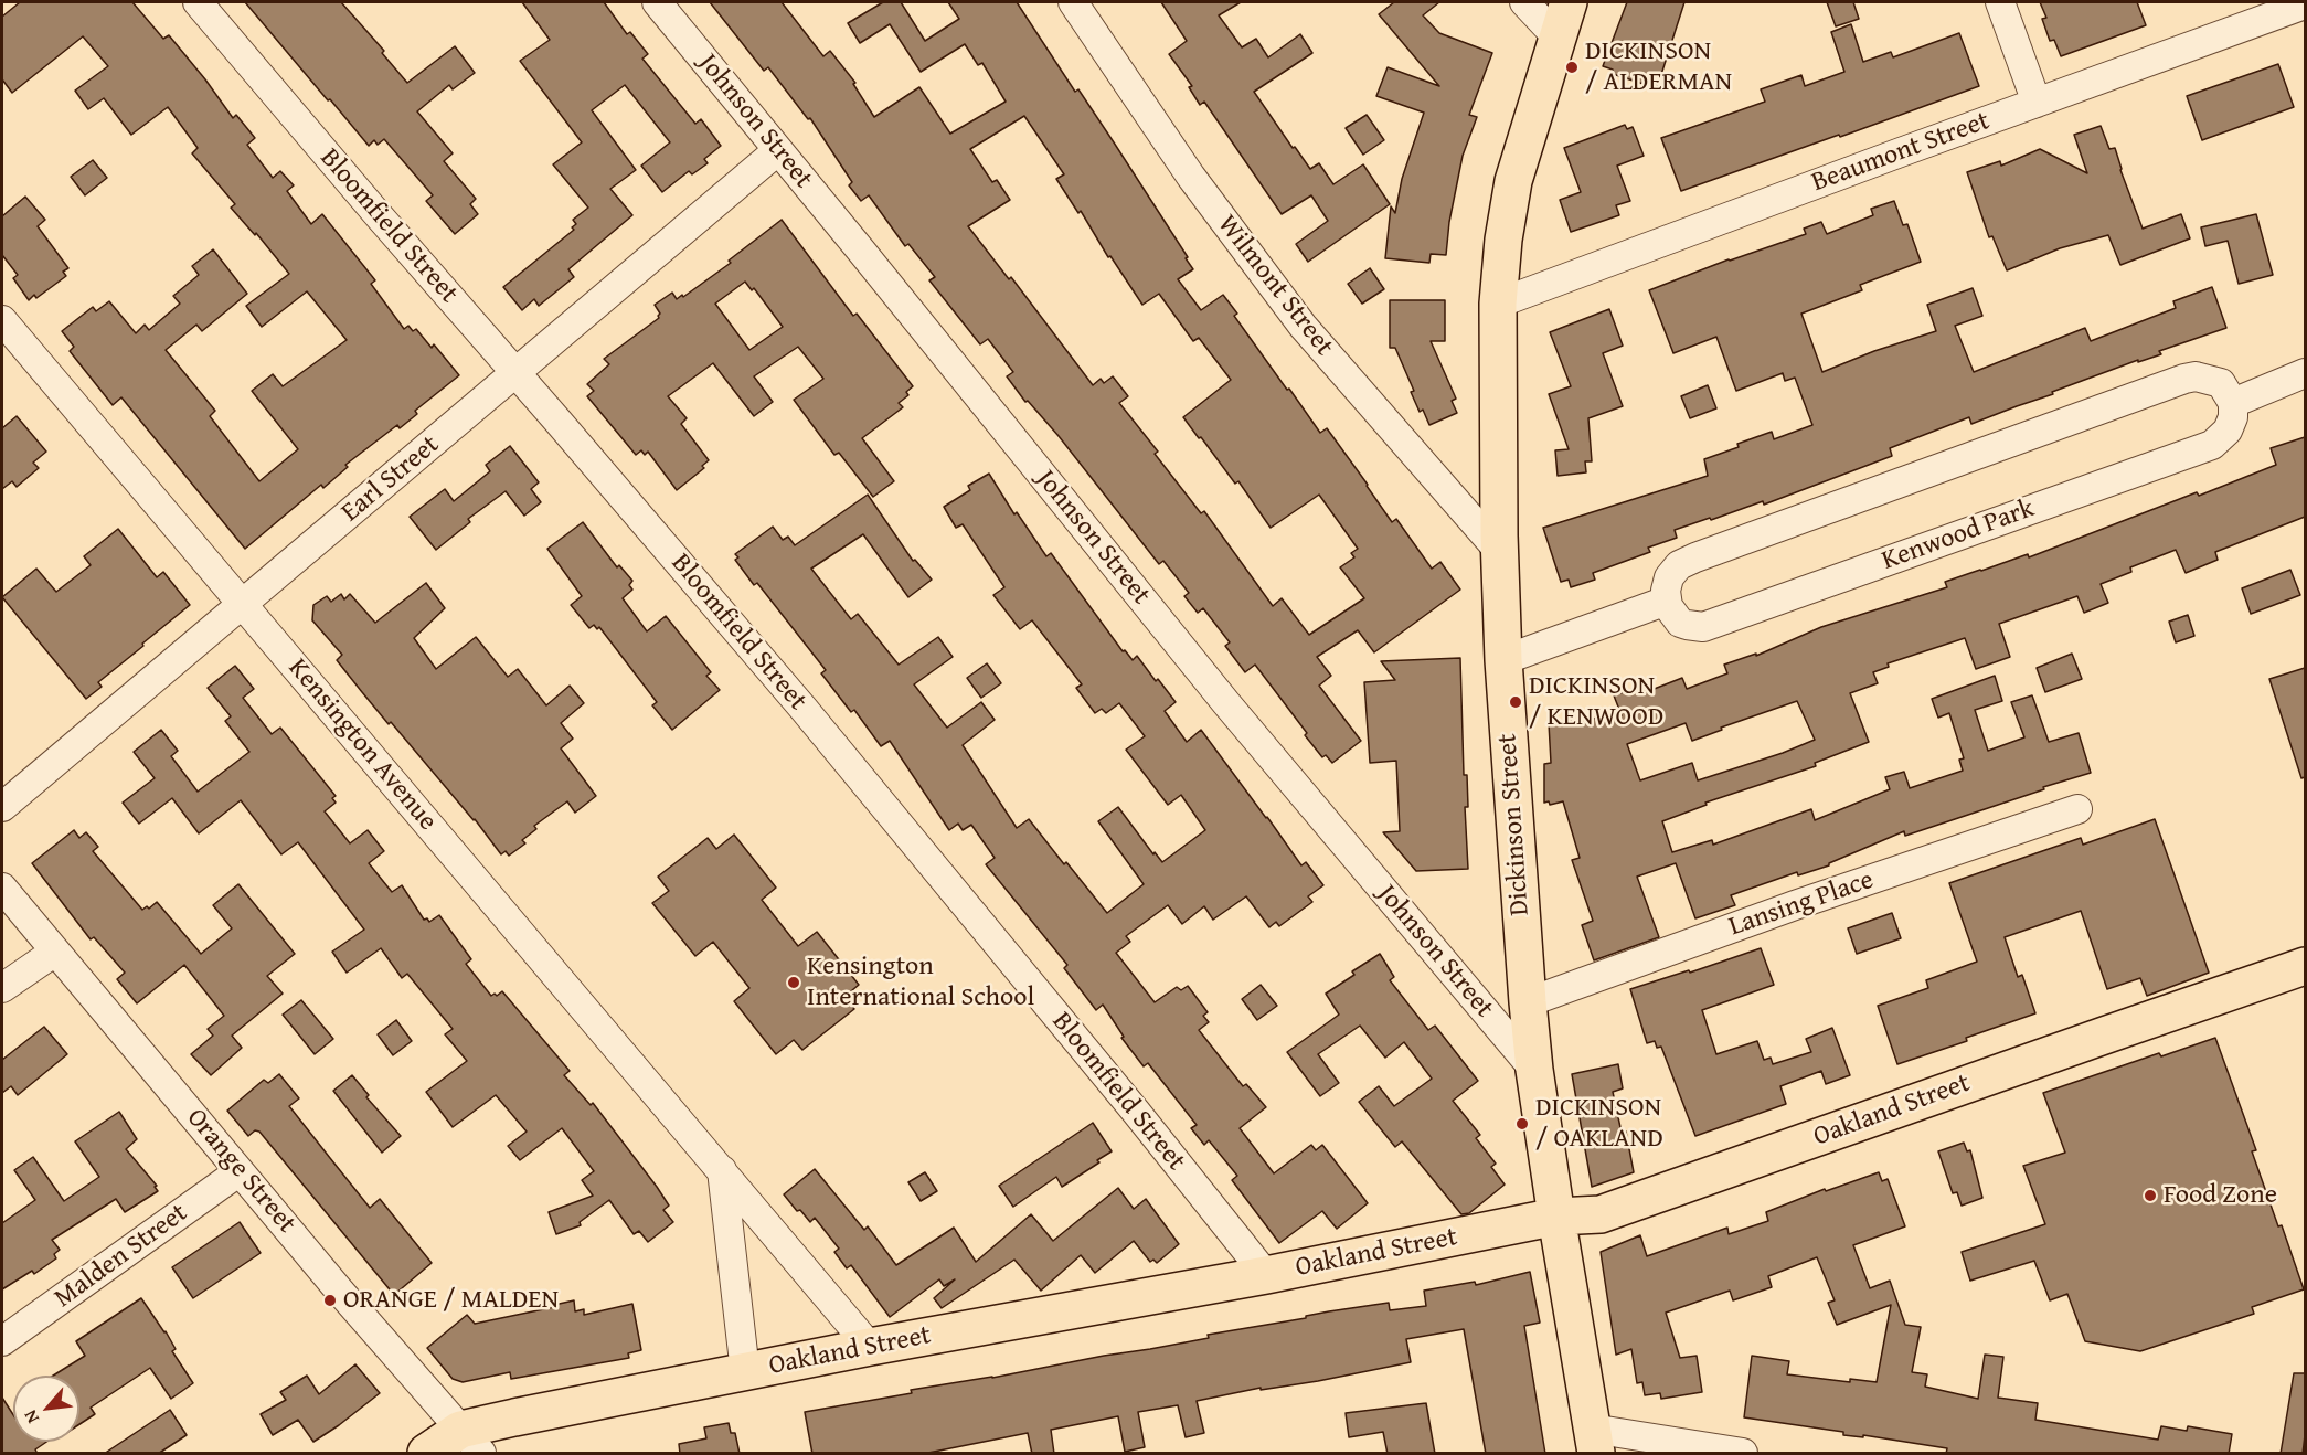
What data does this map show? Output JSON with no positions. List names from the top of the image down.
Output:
{
  "streets": {
    "main road": ["Dickinson Street", "Oakland Street"],
    "street": [
      "Johnson Street",
      "Beaumont Street",
      "Bloomfield Street",
      "Wilmont Street",
      "Earl Street",
      "Kenwood Park",
      "Kensington Avenue",
      "Lansing Place",
      "Orange Street",
      "Malden Street"
    ]
  },
  "crossings": [
    ["Johnson Street", "Earl Street"],
    ["Johnson Street", "Dickinson Street"],
    ["Beaumont Street", "Dickinson Street"],
    ["Bloomfield Street", "Earl Street"],
    ["Bloomfield Street", "Oakland Street"],
    ["Wilmont Street", "Dickinson Street"],
    ["Earl Street", "Kensington Avenue"],
    ["Kensington Avenue", "Oakland Street"],
    ["Dickinson Street", "Lansing Place"],
    ["Dickinson Street", "Oakland Street"],
    ["Oakland Street", "Orange Street"],
    ["Orange Street", "Malden Street"]
  ],
  "places": [
    "DICKINSON / ALDERMAN",
    "DICKINSON / KENWOOD",
    "Kensington International School",
    "DICKINSON / OAKLAND",
    "Food Zone",
    "ORANGE / MALDEN"
  ],
  "north": "bottom left"
}
